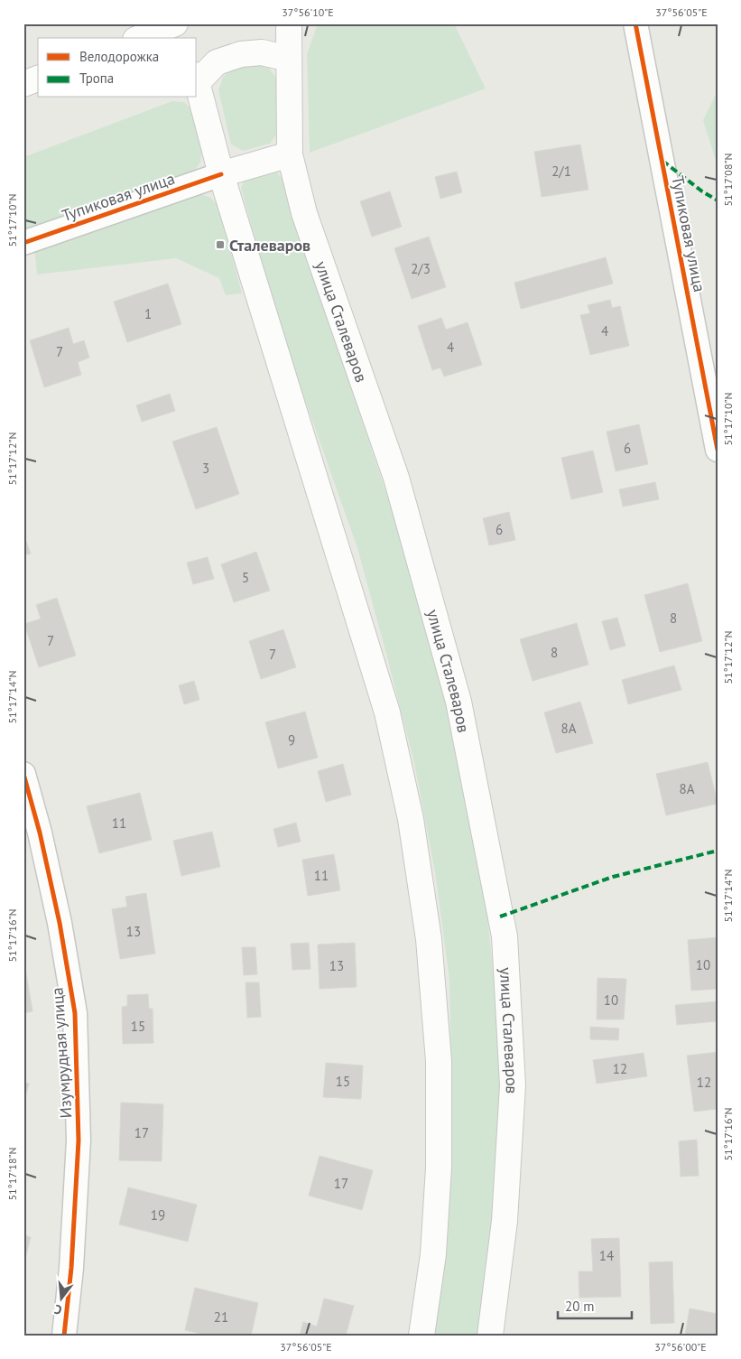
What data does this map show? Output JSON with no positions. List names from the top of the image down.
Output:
{
  "streets": {
    "main road": ["улица Сталеваров"],
    "street": ["Тупиковая улица", "Изумрудная улица"]
  },
  "places": {
    "transit": ["Сталеваров"]
  },
  "house_numbers": [
    "2/1",
    "2/3",
    "1",
    "4",
    "4",
    "7",
    "6",
    "3",
    "6",
    "5",
    "8",
    "7",
    "8",
    "7",
    "8А",
    "9",
    "8А",
    "11",
    "11",
    "13",
    "10",
    "13",
    "10",
    "15",
    "12",
    "15",
    "12",
    "17",
    "17",
    "19",
    "14",
    "21"
  ],
  "legend": ["Велодорожка", "Тропа"],
  "scale_bar": "20 m",
  "north": "bottom",
  "coordinates": [
    "37°56'10\"E",
    "37°56'05\"E",
    "51°17'08\"N",
    "51°17'10\"N",
    "51°17'12\"N",
    "51°17'14\"N",
    "51°17'16\"N",
    "51°17'18\"N",
    "37°56'00\"E"
  ]
}
